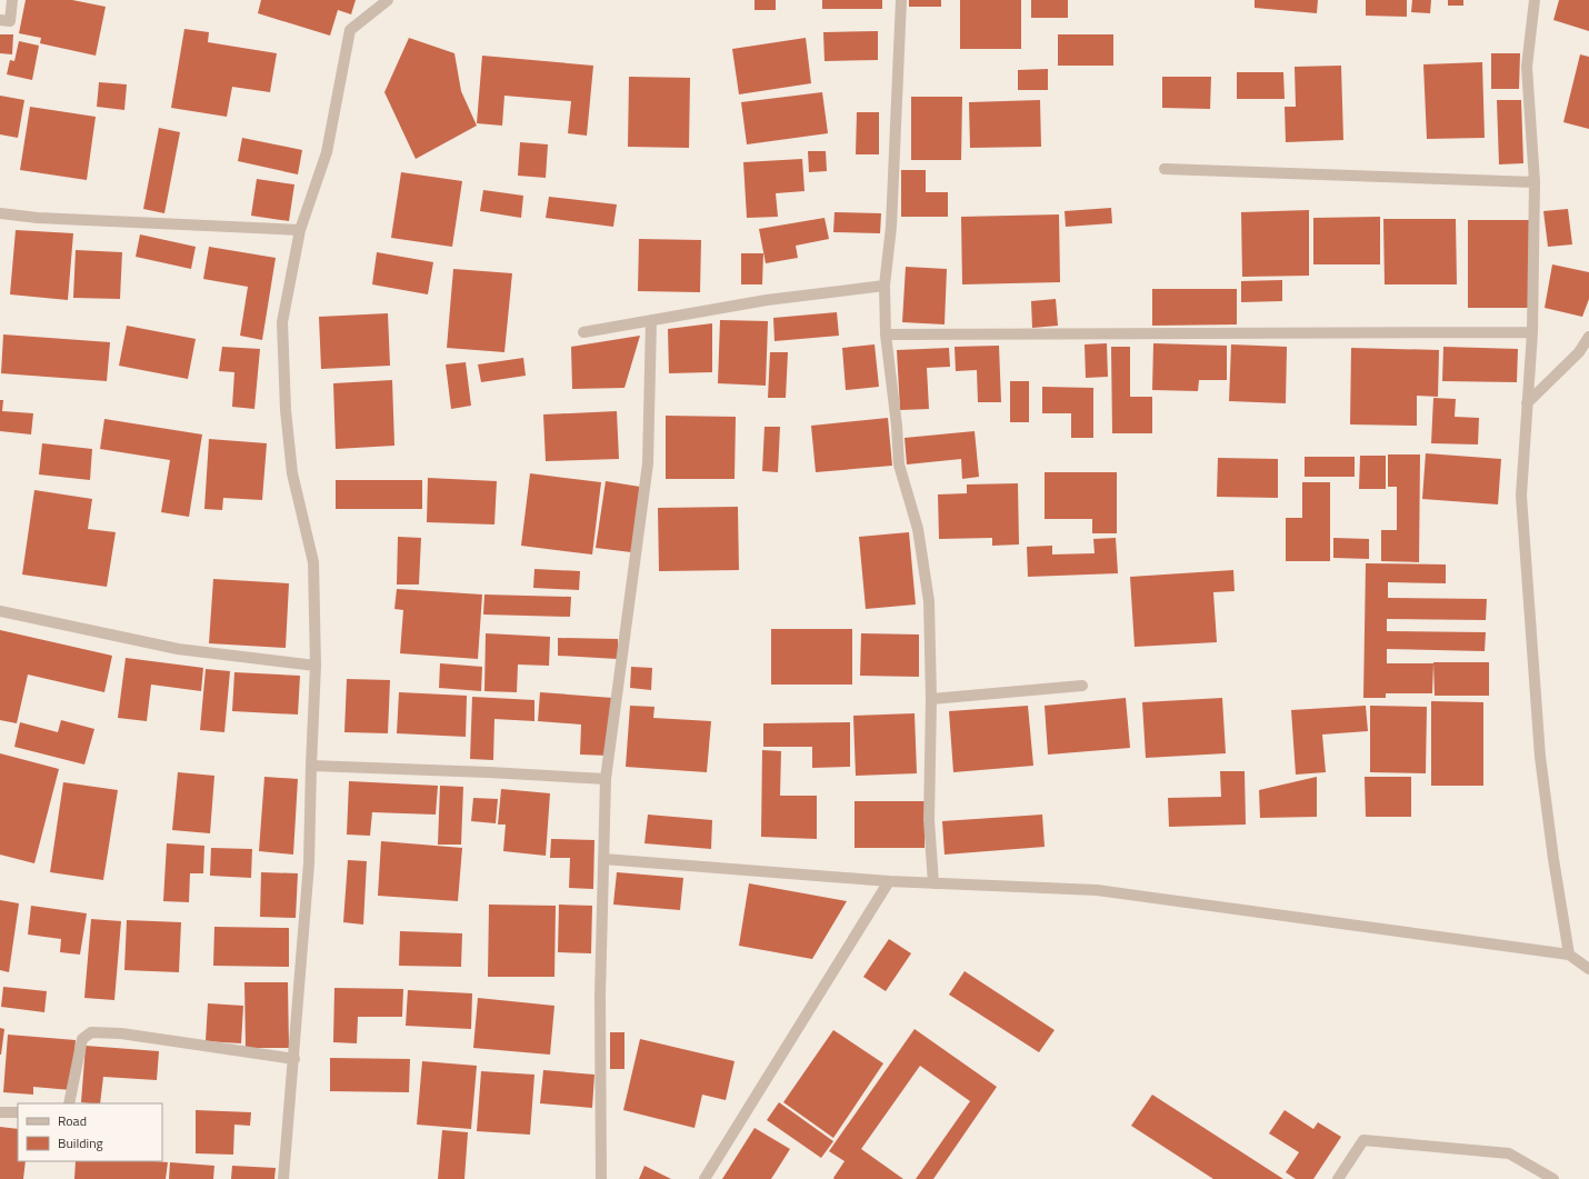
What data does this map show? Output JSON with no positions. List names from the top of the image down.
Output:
{
  "legend": ["Road", "Building"]
}
